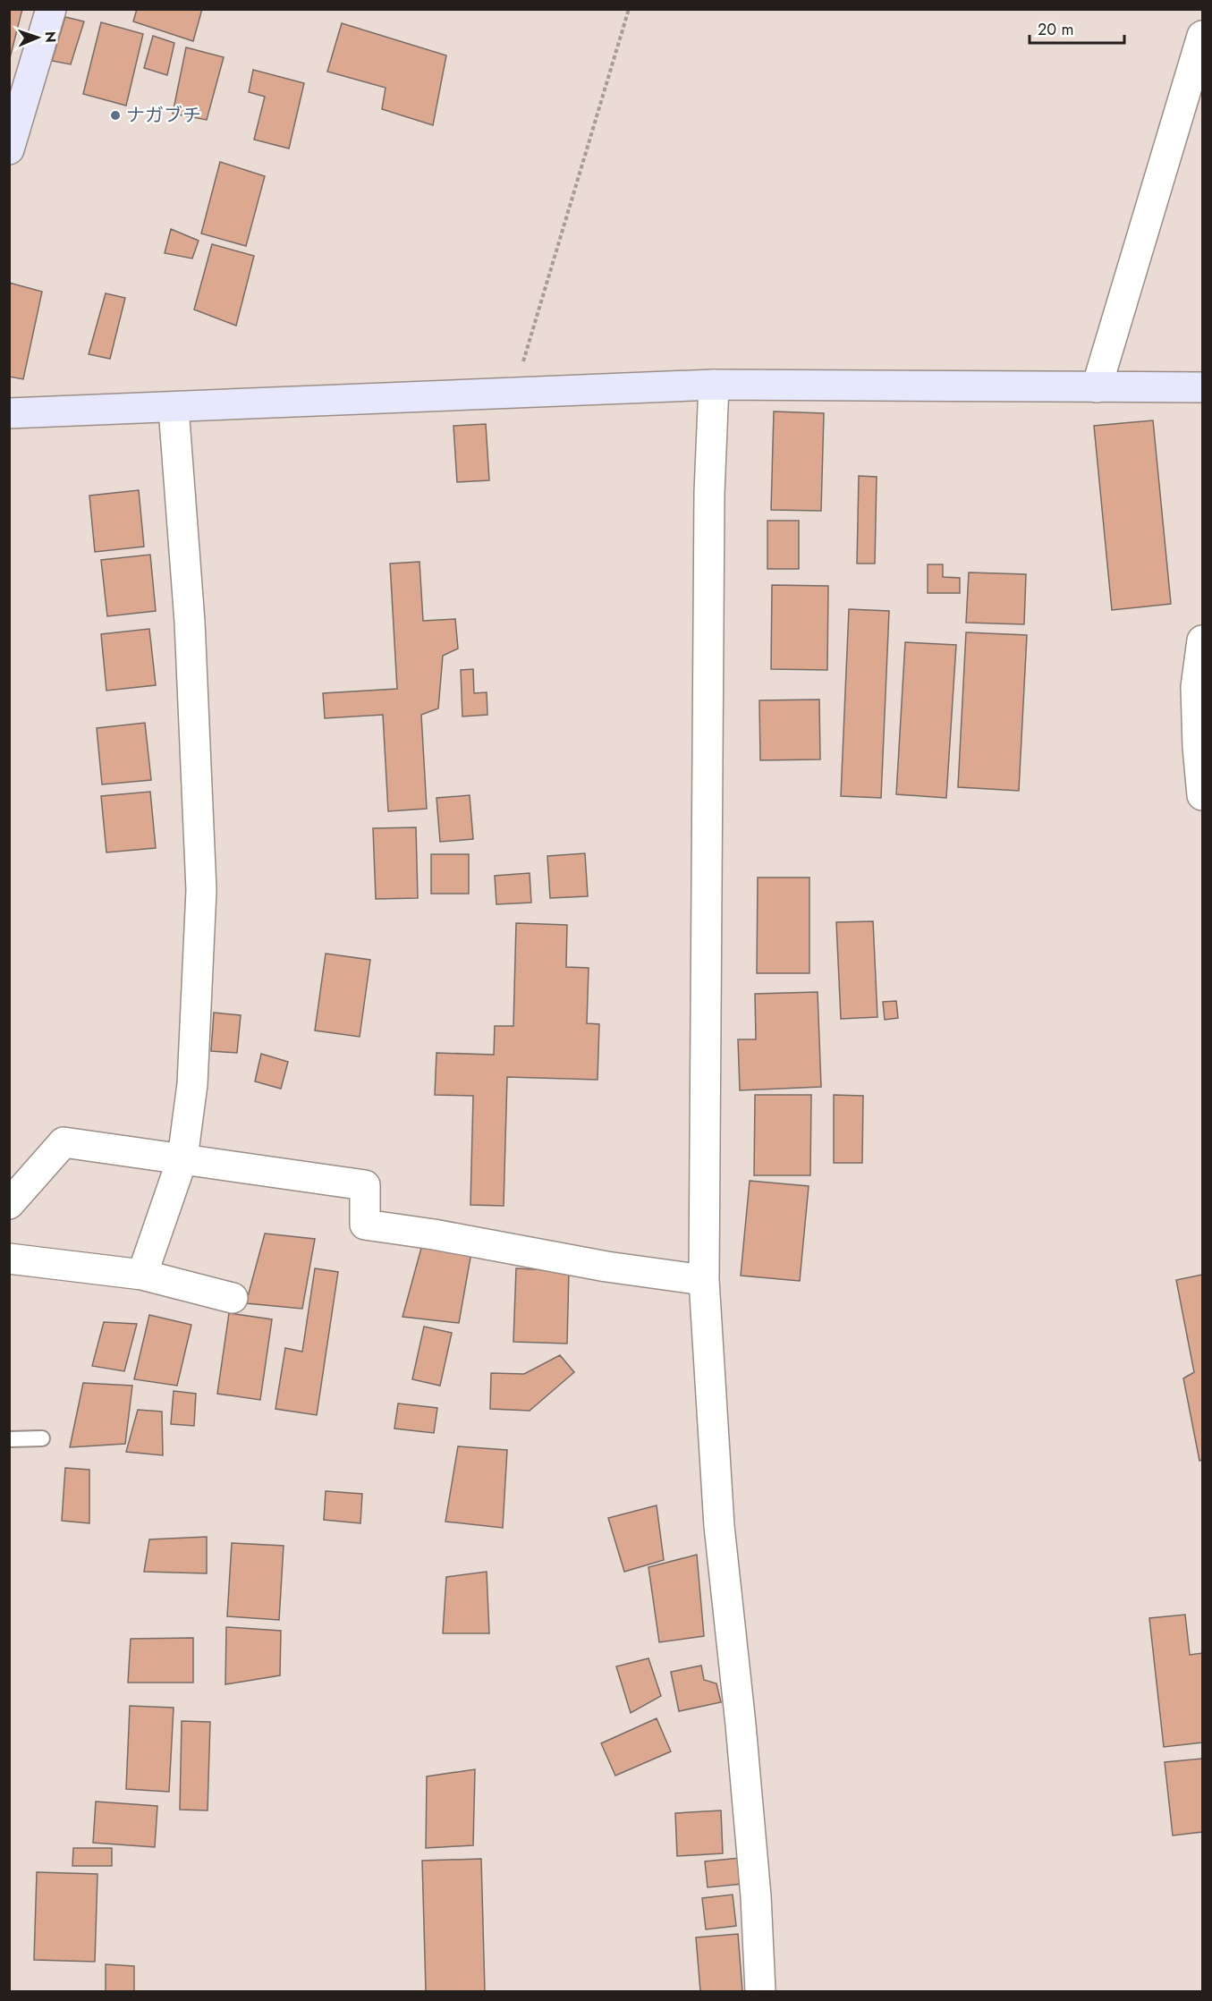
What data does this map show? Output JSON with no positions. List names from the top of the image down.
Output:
{
  "places": ["ナガブチ"],
  "scale_bar": "20 m",
  "north": "right"
}
